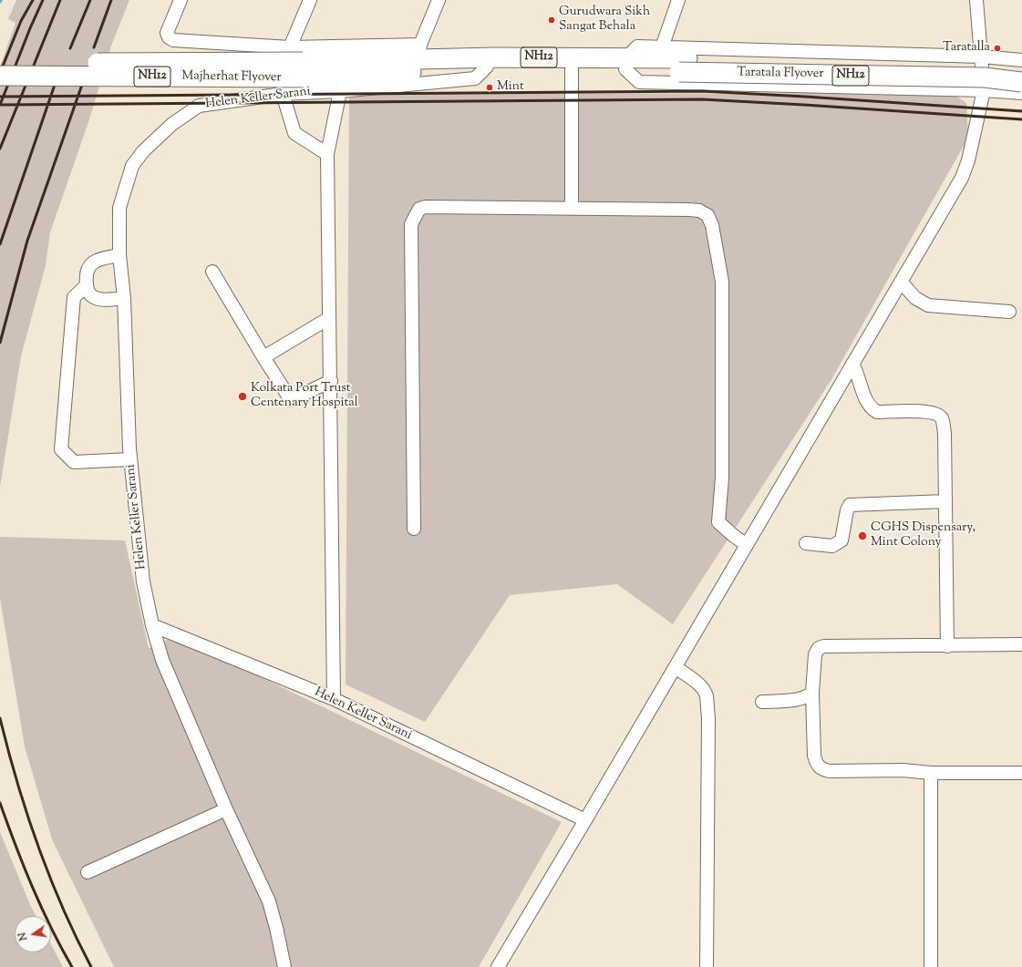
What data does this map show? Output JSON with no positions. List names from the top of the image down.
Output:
{
  "streets": {
    "highway": ["NH12", "Taratala Flyover", "Majherhat Flyover"],
    "street": ["Helen Keller Sarani"]
  },
  "crossings": [
    ["NH12", "Taratala Flyover"],
    ["NH12", "Majherhat Flyover"],
    ["NH12", "Helen Keller Sarani"]
  ],
  "places": [
    "Gurudwara Sikh Sangat Behala",
    "Taratalla",
    "Mint",
    "Kolkata Port Trust Centenary Hospital",
    "CGHS Dispensary, Mint Colony"
  ],
  "north": "left"
}
